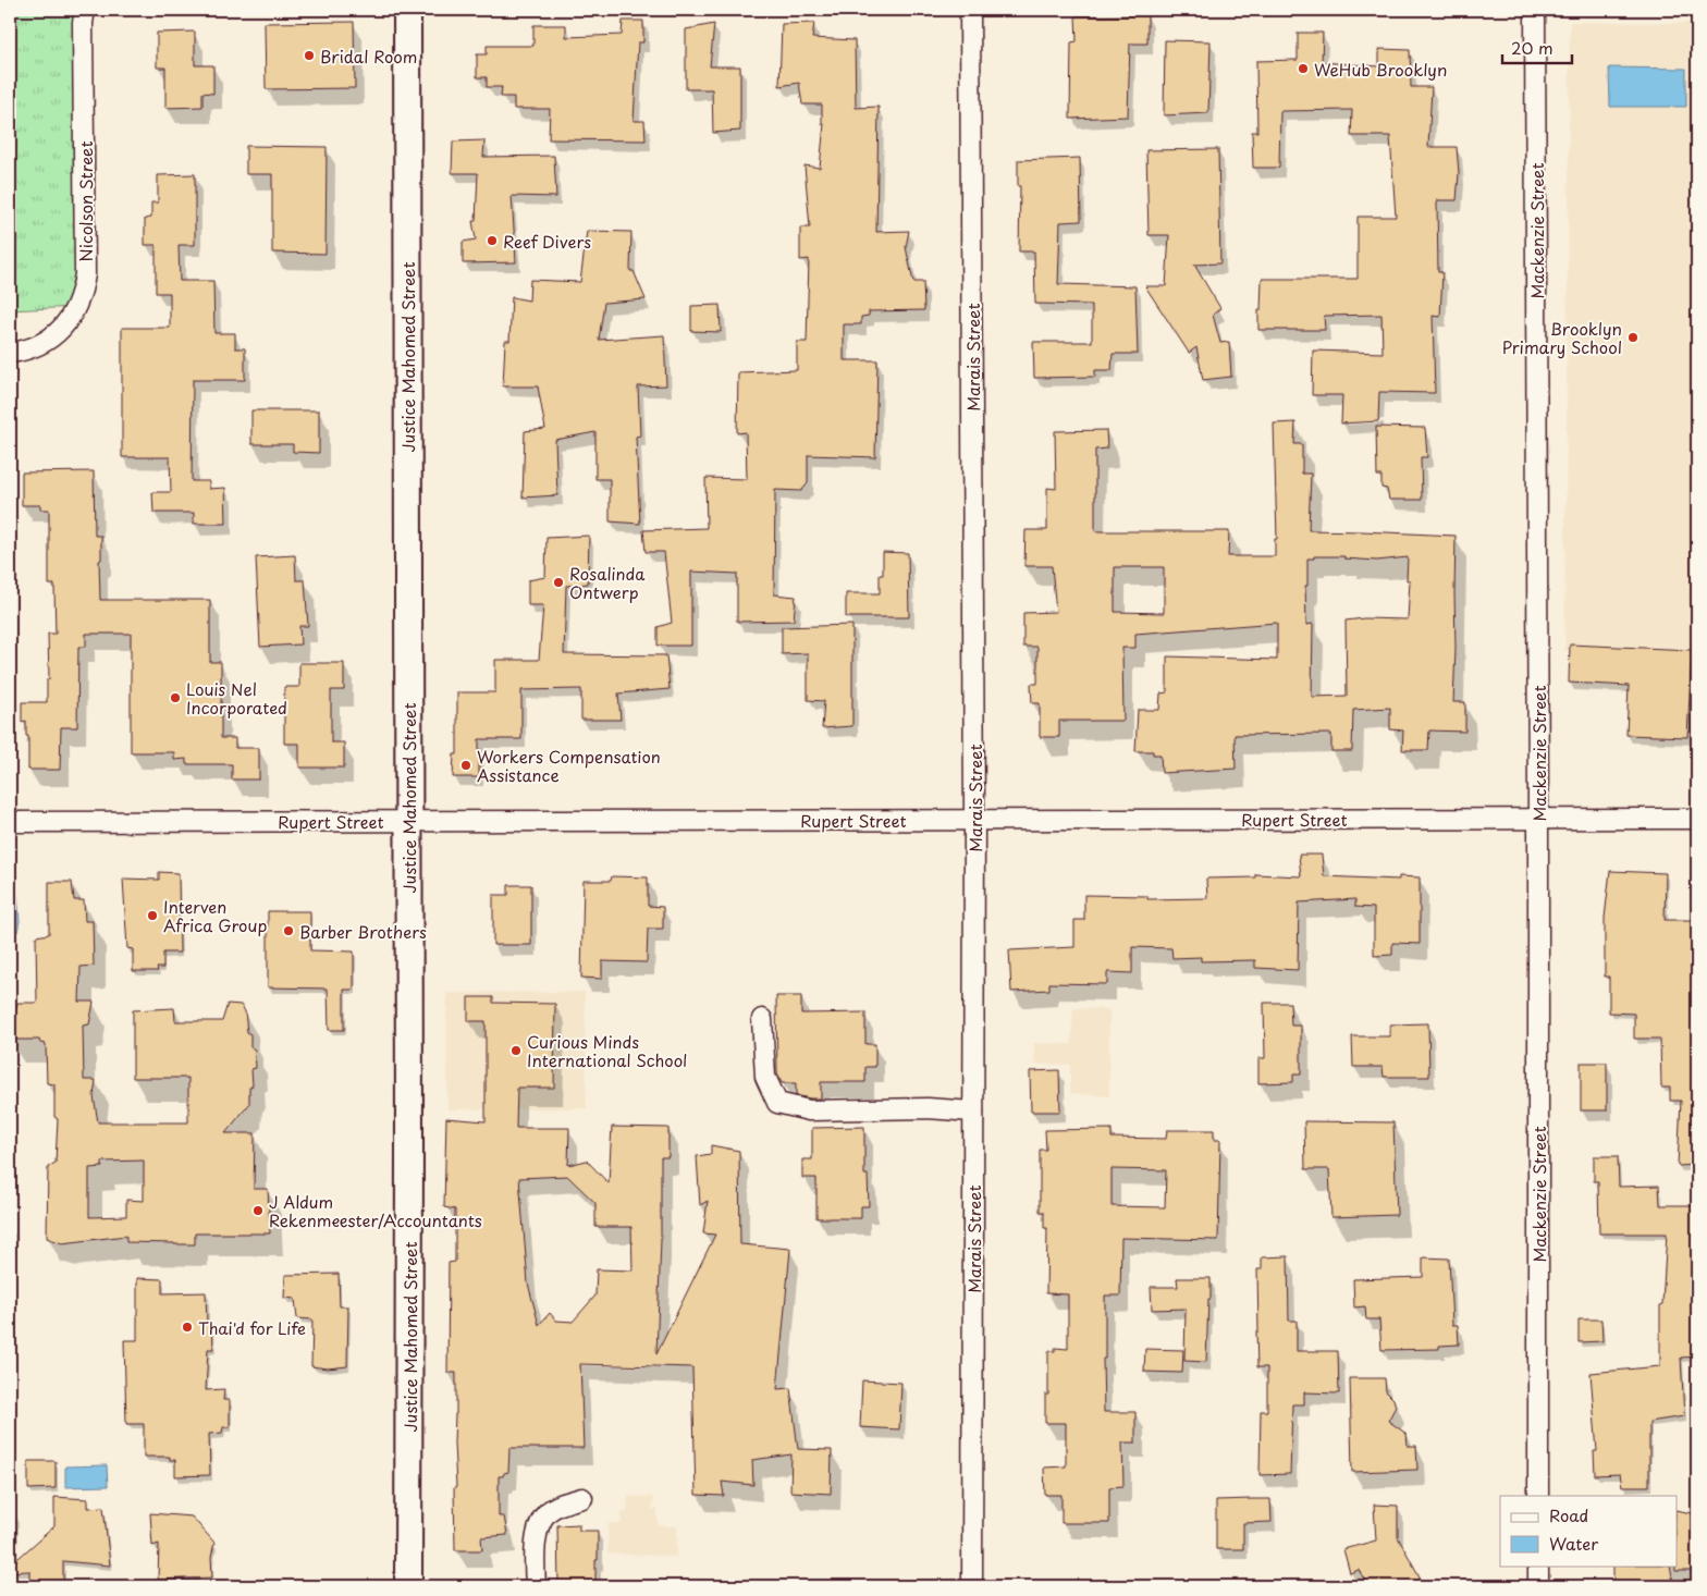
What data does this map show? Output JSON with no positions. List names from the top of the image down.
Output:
{
  "streets": {
    "main road": ["Justice Mahomed Street"],
    "street": [
      "Nicolson Street",
      "Mackenzie Street",
      "Marais Street",
      "Rupert Street"
    ]
  },
  "crossings": [
    ["Mackenzie Street", "Rupert Street"],
    ["Justice Mahomed Street", "Rupert Street"],
    ["Marais Street", "Rupert Street"]
  ],
  "places": [
    "Bridal Room",
    "WeHub Brooklyn",
    "Reef Divers",
    "Brooklyn Primary School",
    "Rosalinda Ontwerp",
    "Louis Nel Incorporated",
    "Workers Compensation Assistance",
    "Interven Africa Group",
    "Barber Brothers",
    "Curious Minds International School",
    "J Aldum Rekenmeester/Accountants",
    "Thai'd for Life"
  ],
  "legend": ["Road", "Water"],
  "scale_bar": "20 m"
}
